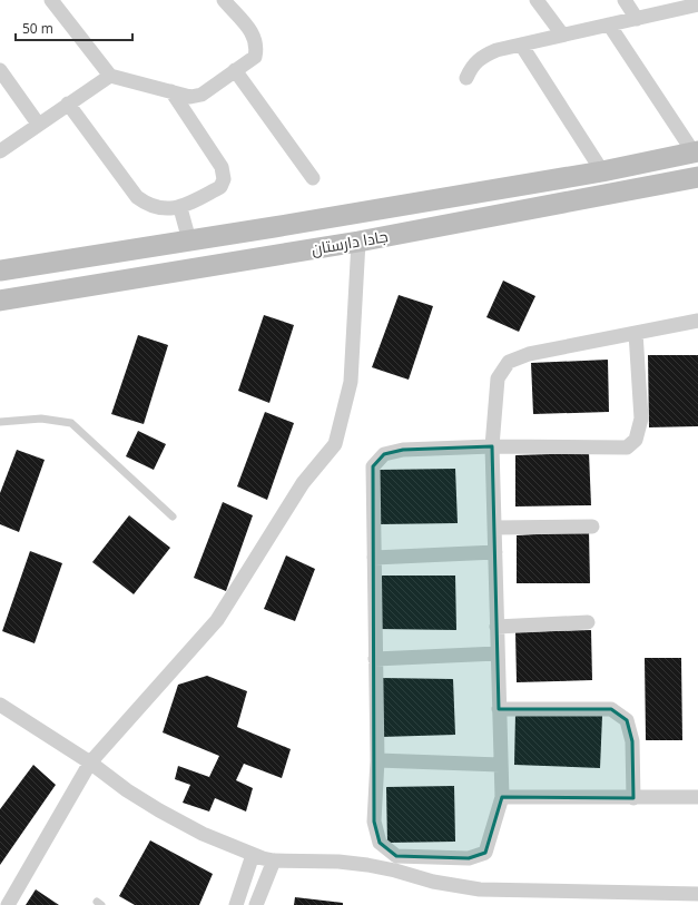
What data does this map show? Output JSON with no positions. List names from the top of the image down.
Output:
{
  "streets": {
    "main road": ["جادا دارستان"]
  },
  "scale_bar": "50 m"
}
